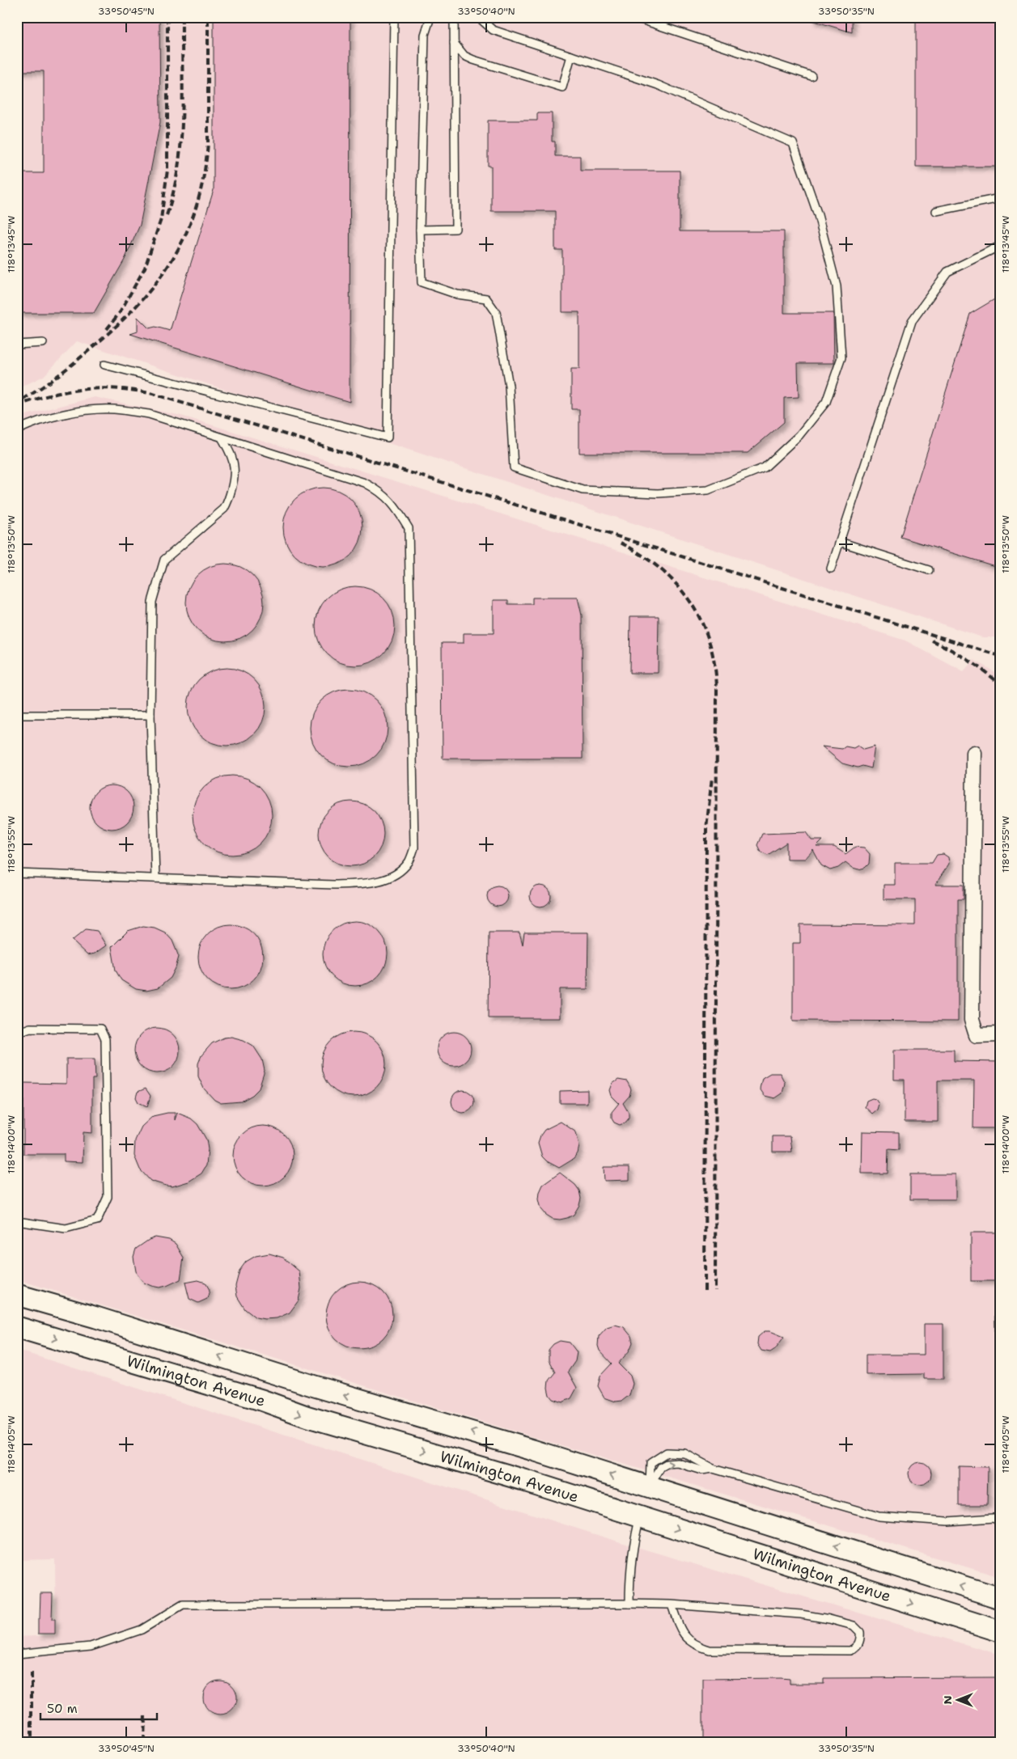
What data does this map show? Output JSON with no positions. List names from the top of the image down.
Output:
{
  "streets": {
    "main road": ["Wilmington Avenue"]
  },
  "scale_bar": "50 m",
  "north": "left",
  "coordinates": [
    "33°50'45\"N",
    "33°50'40\"N",
    "33°50'35\"N",
    "118°13'45\"W",
    "118°13'50\"W",
    "118°13'55\"W",
    "118°14'00\"W",
    "118°14'05\"W"
  ]
}
